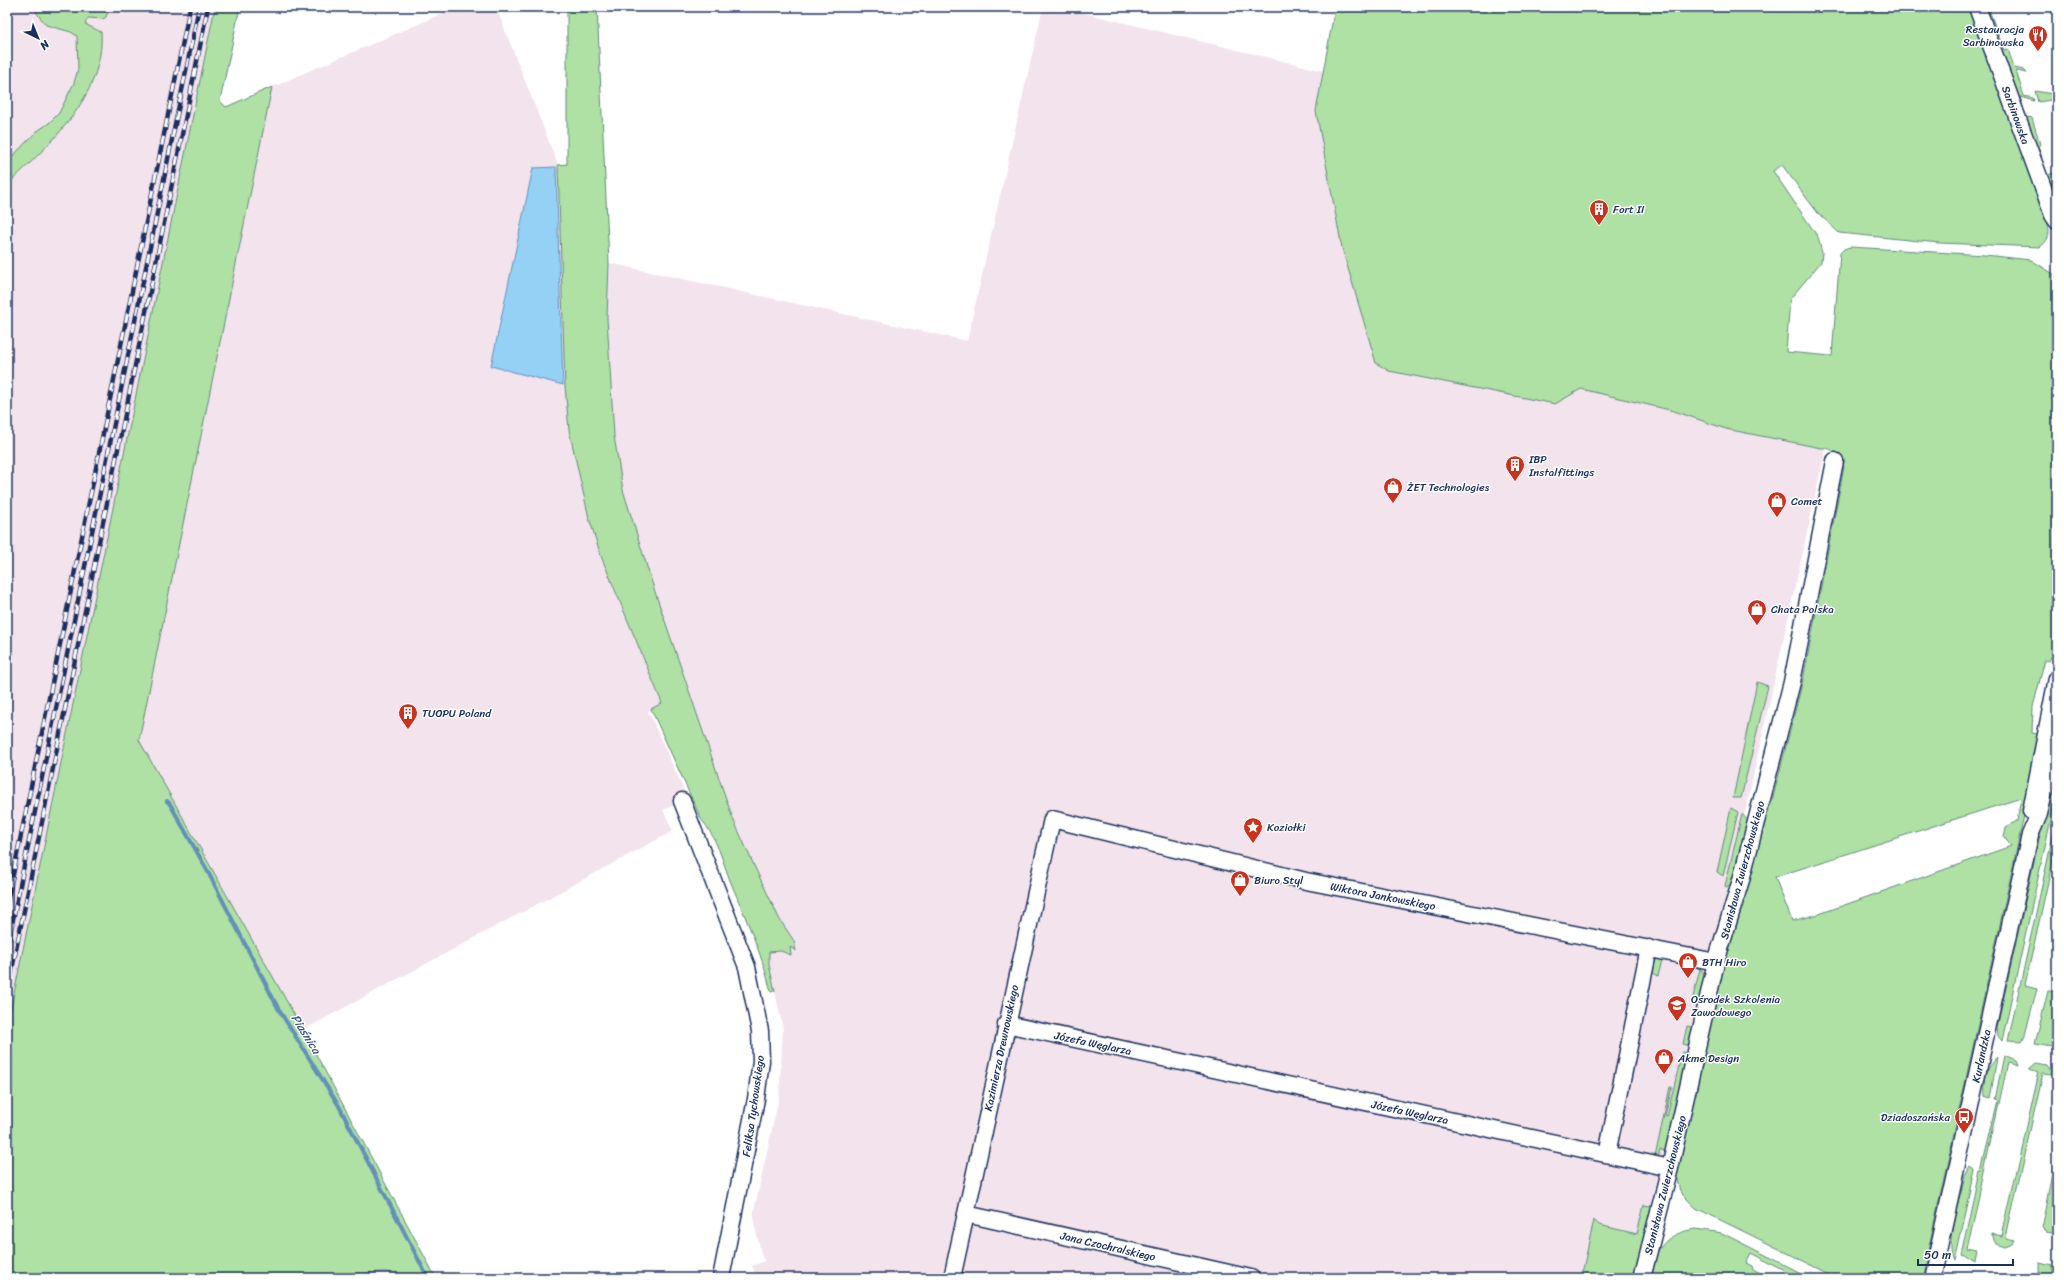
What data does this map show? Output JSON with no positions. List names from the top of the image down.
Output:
{
  "streets": {
    "street": [
      "Sarbinowska",
      "Stanisława Zwierzchowskiego",
      "Wiktora Jankowskiego",
      "Józefa Węglarza",
      "Kazimierza Drewnowskiego",
      "Kurlandzka",
      "Feliksa Tychowskiego",
      "Jana Czochralskiego"
    ]
  },
  "crossings": [
    ["Stanisława Zwierzchowskiego", "Wiktora Jankowskiego"],
    ["Stanisława Zwierzchowskiego", "Józefa Węglarza"],
    ["Wiktora Jankowskiego", "Kazimierza Drewnowskiego"],
    ["Józefa Węglarza", "Kazimierza Drewnowskiego"],
    ["Kazimierza Drewnowskiego", "Jana Czochralskiego"]
  ],
  "water": ["Piaśnica"],
  "places": {
    "restaurant": ["Restauracja Sarbinowska"],
    "building": ["Fort II", "IBP Instalfittings", "TUOPU Poland"],
    "shop": [
      "ŻET Technologies",
      "Comet",
      "Chata Polska",
      "Biuro Styl",
      "BTH Hiro",
      "Akme Design"
    ],
    "place": ["Koziołki"],
    "school or university": ["Ośrodek Szkolenia Zawodowego"],
    "bus stop": ["Dziadoszańska"]
  },
  "scale_bar": "50 m",
  "north": "bottom right"
}
